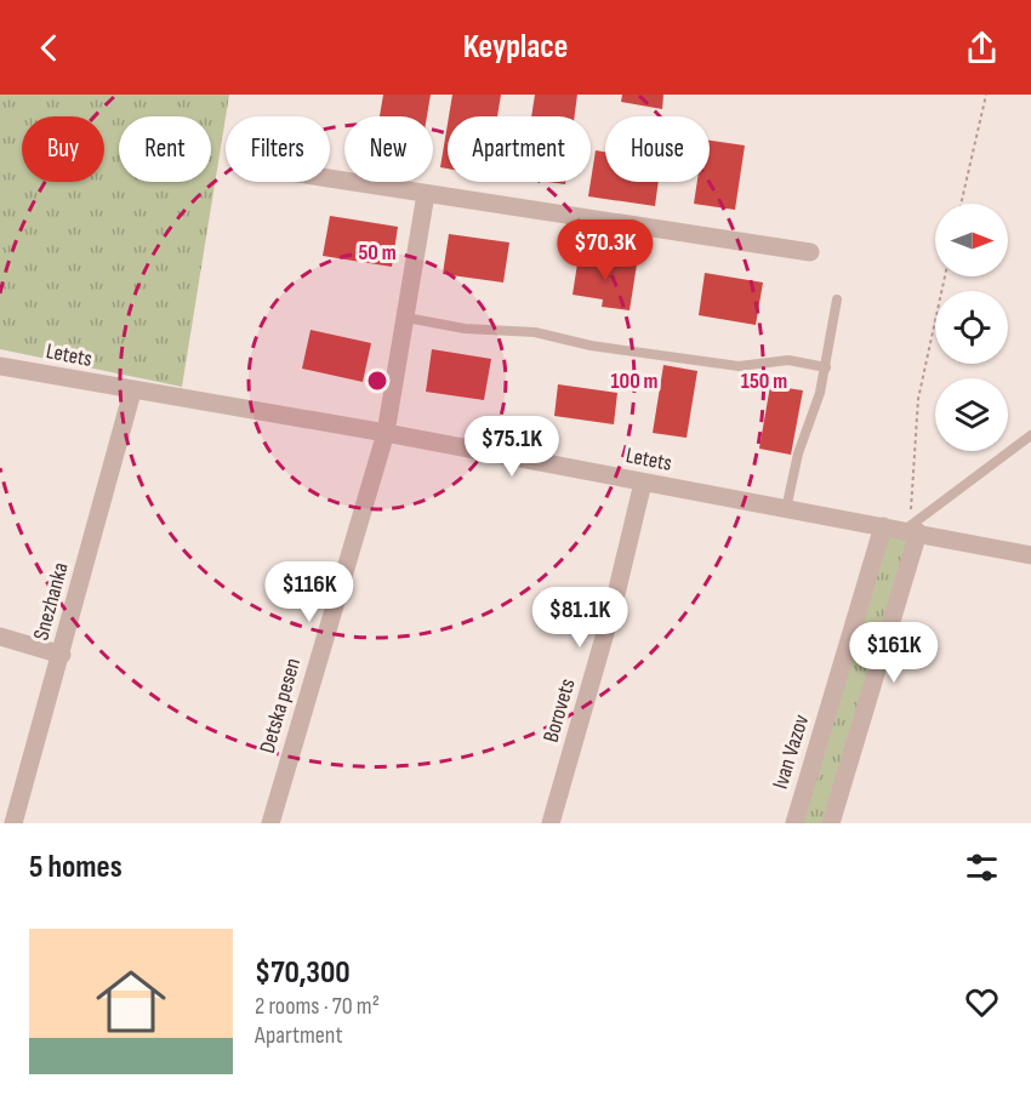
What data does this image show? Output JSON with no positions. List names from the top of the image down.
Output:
{
  "streets": {
    "street": [
      "Letets",
      "Snezhanka",
      "Detska pesen",
      "Borovets",
      "Ivan Vazov"
    ]
  },
  "crossings": [
    ["Letets", "Snezhanka"],
    ["Letets", "Detska pesen"],
    ["Letets", "Borovets"],
    ["Letets", "Ivan Vazov"]
  ],
  "north": "right",
  "page": {
    "header": "Keyplace",
    "chip": [
      "Buy",
      "Rent",
      "Filters",
      "New",
      "Apartment",
      "House"
    ],
    "price": [
      "$70.3K",
      "$75.1K",
      "$116K",
      "$81.1K",
      "$161K"
    ],
    "heading": "5 homes",
    "list": [
      {
        "name": "$70,300",
        "note": "2 rooms · 70 m² · Apartment"
      }
    ]
  },
  "rings": ["50 m", "100 m", "150 m"]
}
